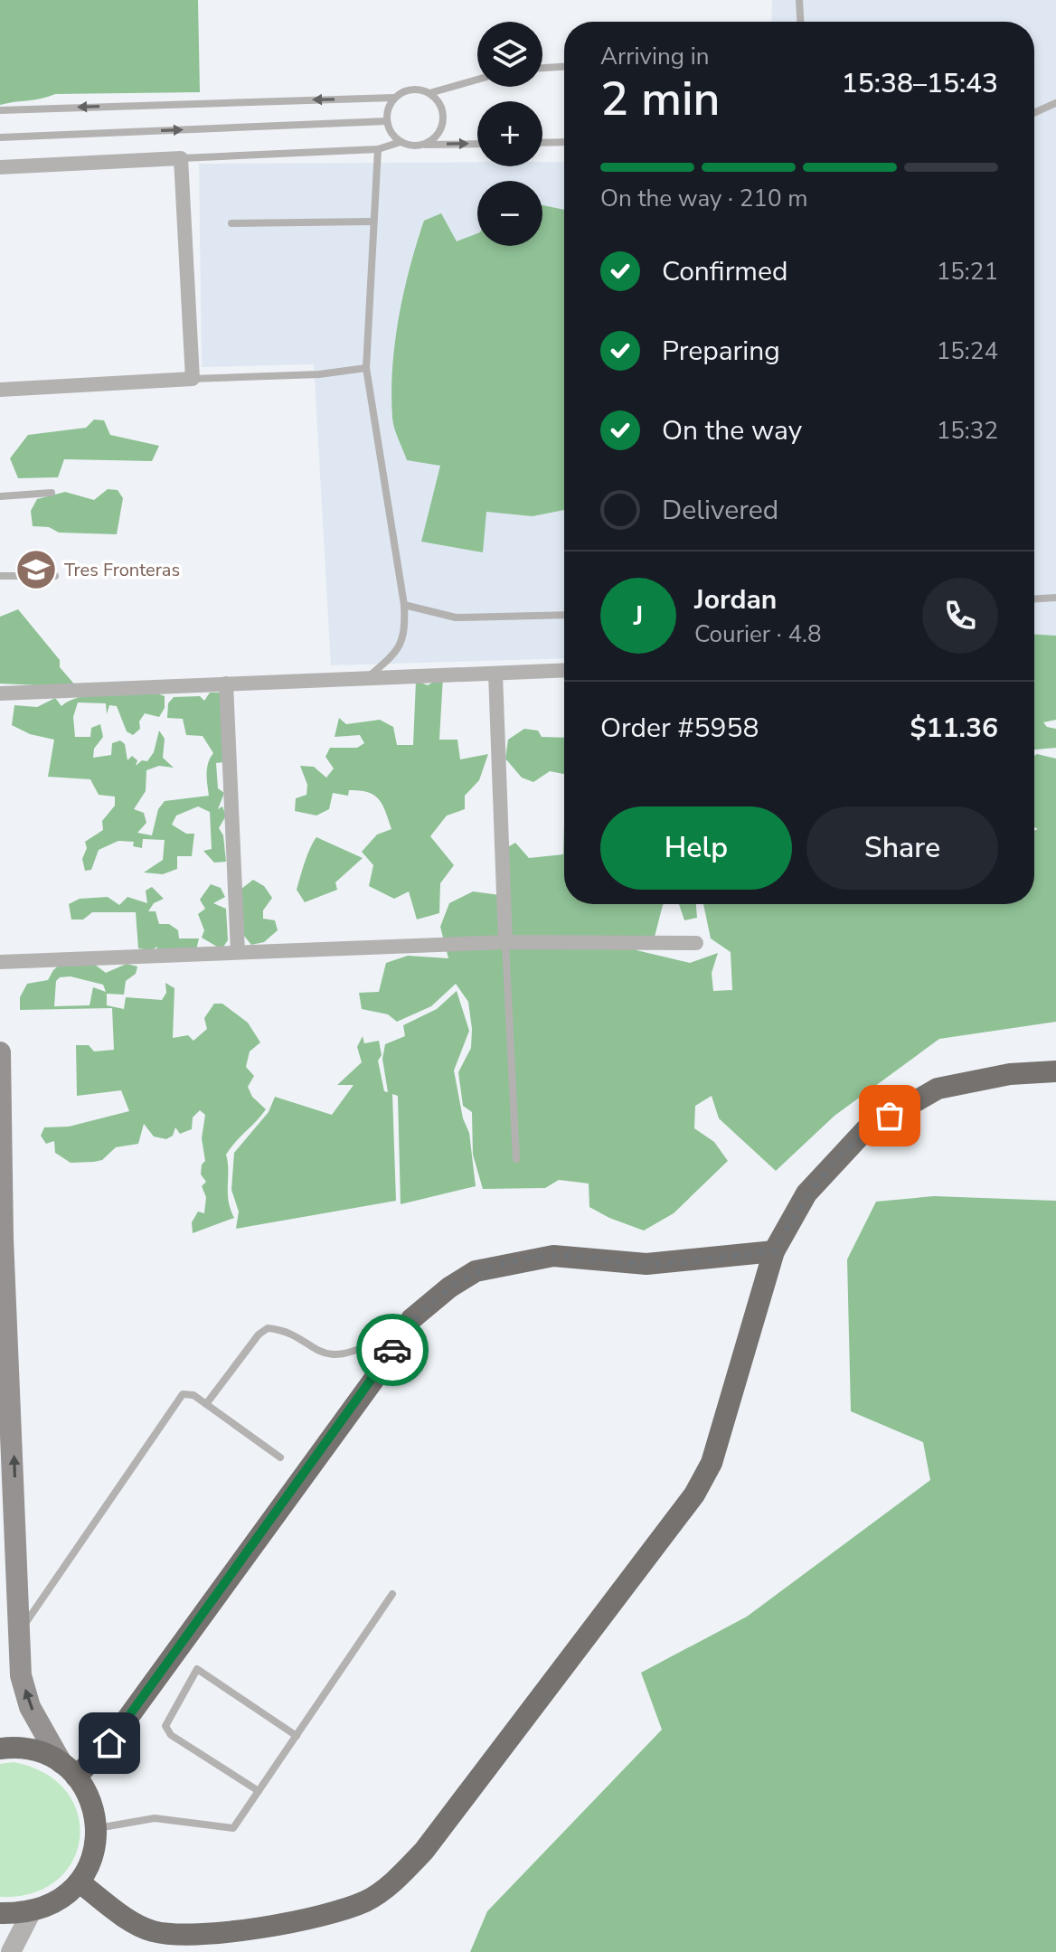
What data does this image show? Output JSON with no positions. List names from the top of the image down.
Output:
{
  "places": {
    "school or university": ["Tres Fronteras"]
  },
  "page": {
    "map_buttons": ["+", "−"],
    "heading": ["2 min", "Arriving in", "15:38–15:43"],
    "panel": [
      "Jordan",
      "Courier · 4.8",
      "Order #5958",
      "$11.36"
    ],
    "bar": "On the way · 210 m",
    "list": [
      ["Confirmed", "15:21"],
      ["Preparing", "15:24"],
      ["On the way", "15:32"],
      "Delivered"
    ],
    "round": "J",
    "buttons": ["Help", "Share"]
  }
}
